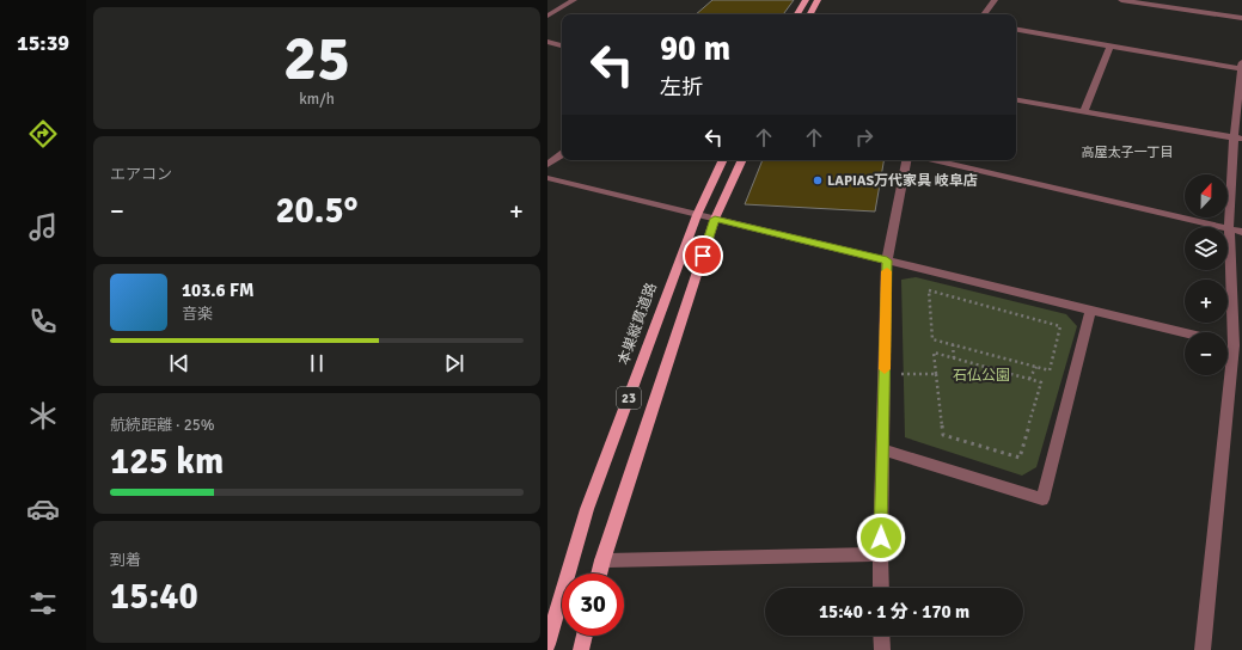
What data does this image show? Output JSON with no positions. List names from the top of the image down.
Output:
{
  "streets": {
    "main road": ["本巣縦貫道路", "23"]
  },
  "districts": ["高屋太子一丁目"],
  "parks": ["石仏公園"],
  "places": ["LAPIAS万代家具 岐阜店"],
  "north": "top",
  "page": {
    "tabs": "15:39",
    "tile": [
      ["25", "km/h"],
      "エアコン",
      ["航続距離 · 25%", "125 km"],
      ["到着", "15:40"]
    ],
    "turn": ["90 m", "左折"],
    "map_buttons": ["+", "−"],
    "heat": ["−", "20.5°", "+"],
    "song": ["103.6 FM", "音楽"],
    "limit": "30",
    "trip": "15:40 · 1 分 · 170 m"
  }
}
